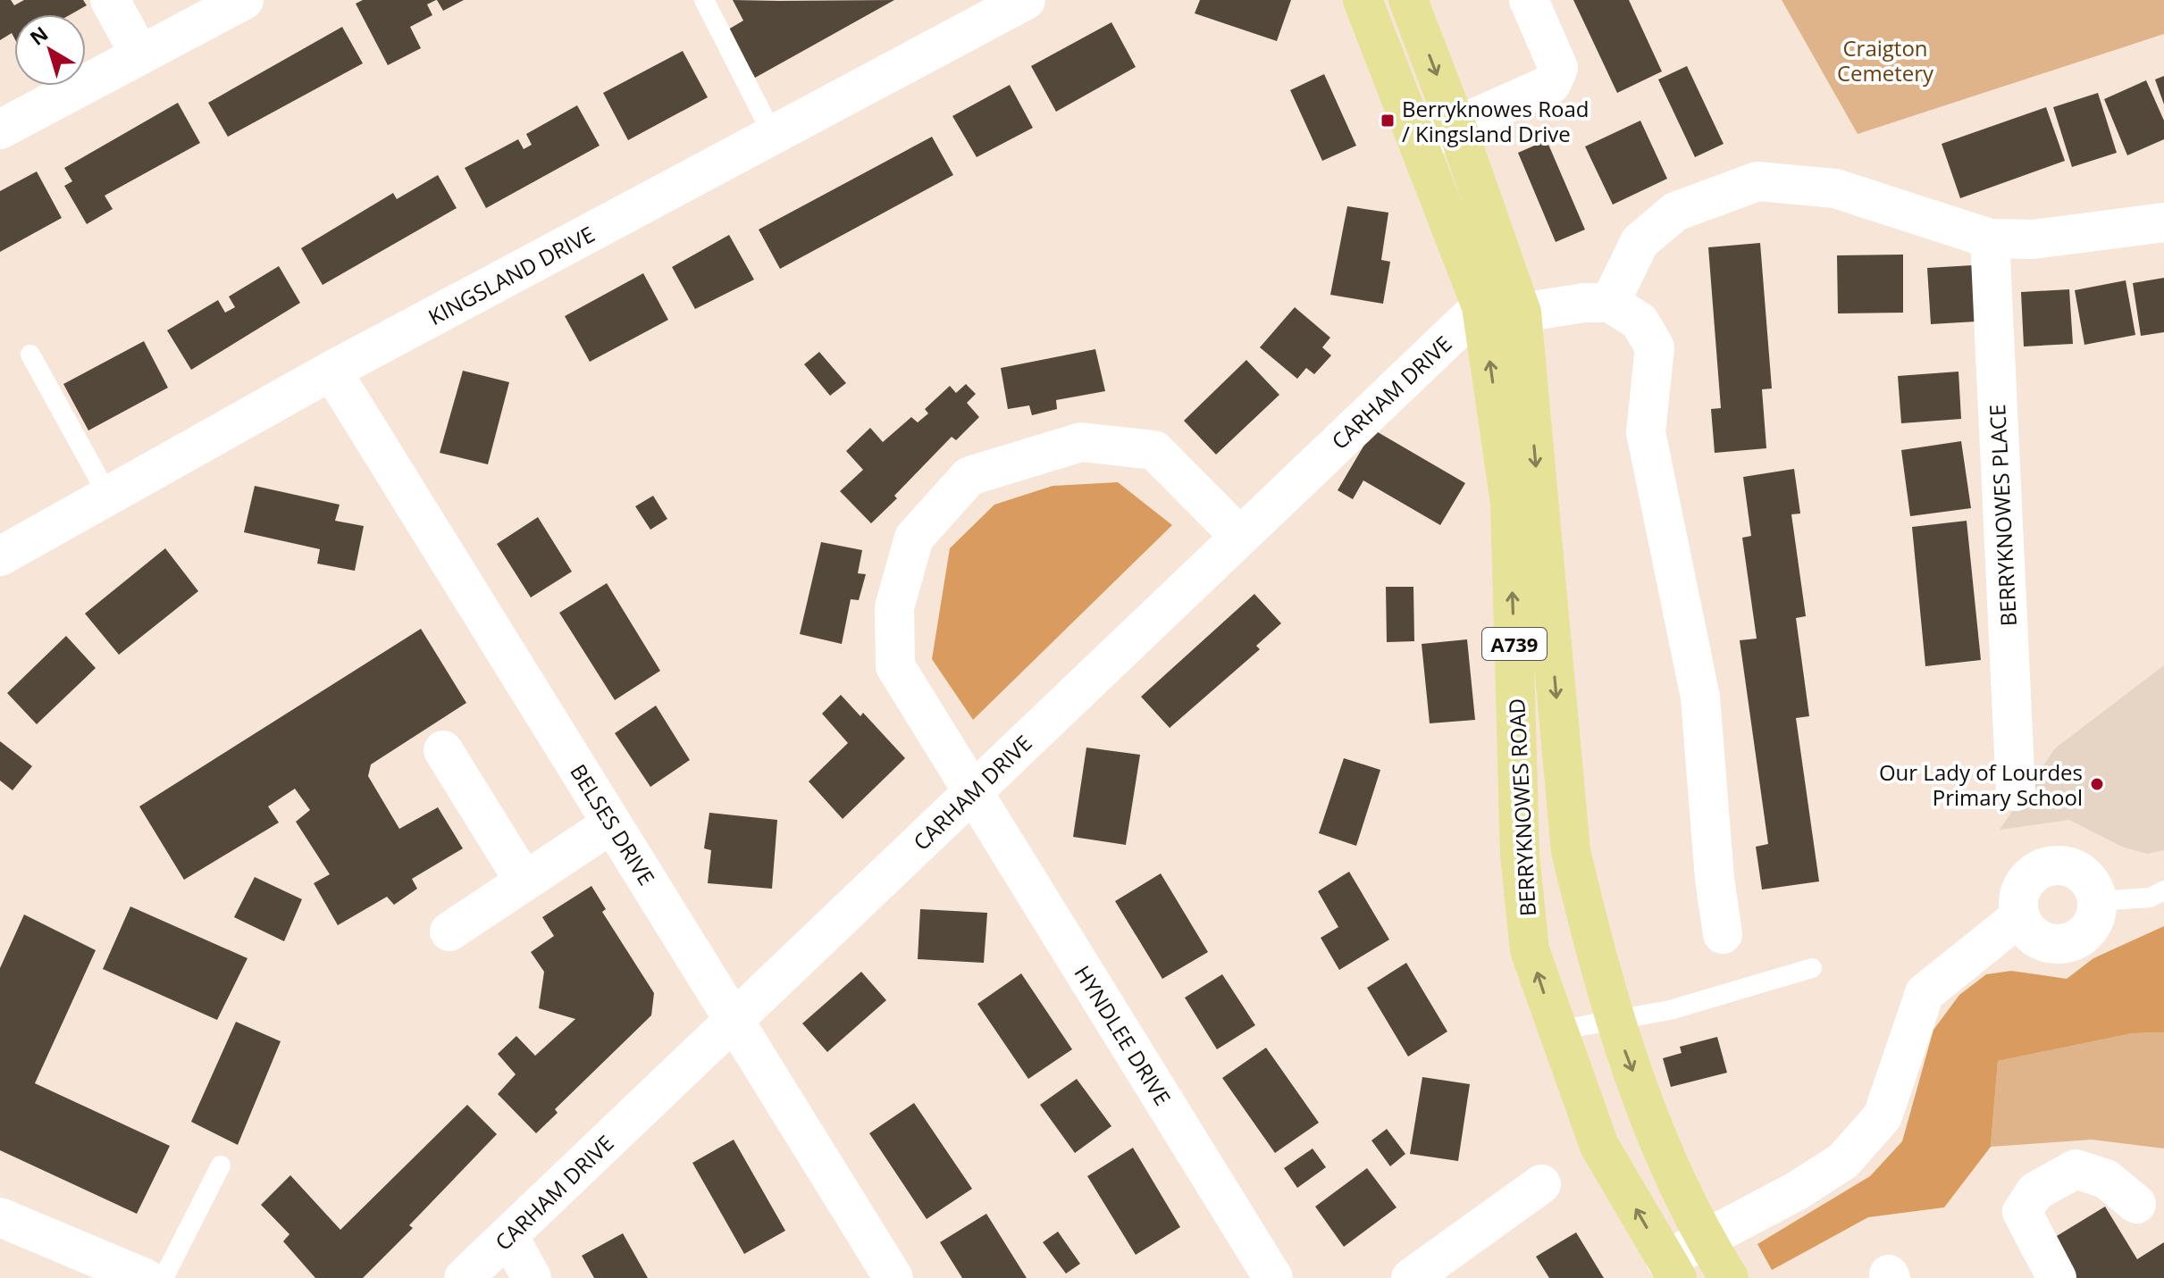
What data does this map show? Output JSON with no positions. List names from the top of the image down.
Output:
{
  "streets": {
    "main road": ["A739", "BERRYKNOWES ROAD"],
    "street": [
      "KINGSLAND DRIVE",
      "CARHAM DRIVE",
      "BERRYKNOWES PLACE",
      "BELSES DRIVE",
      "HYNDLEE DRIVE"
    ]
  },
  "crossings": [
    ["KINGSLAND DRIVE", "BELSES DRIVE"],
    ["CARHAM DRIVE", "BERRYKNOWES ROAD"],
    ["CARHAM DRIVE", "BELSES DRIVE"],
    ["CARHAM DRIVE", "HYNDLEE DRIVE"]
  ],
  "parks": ["Craigton Cemetery"],
  "places": {
    "transit": ["Berryknowes Road / Kingsland Drive"],
    "other": ["Our Lady of Lourdes Primary School"]
  },
  "north": "top left"
}
